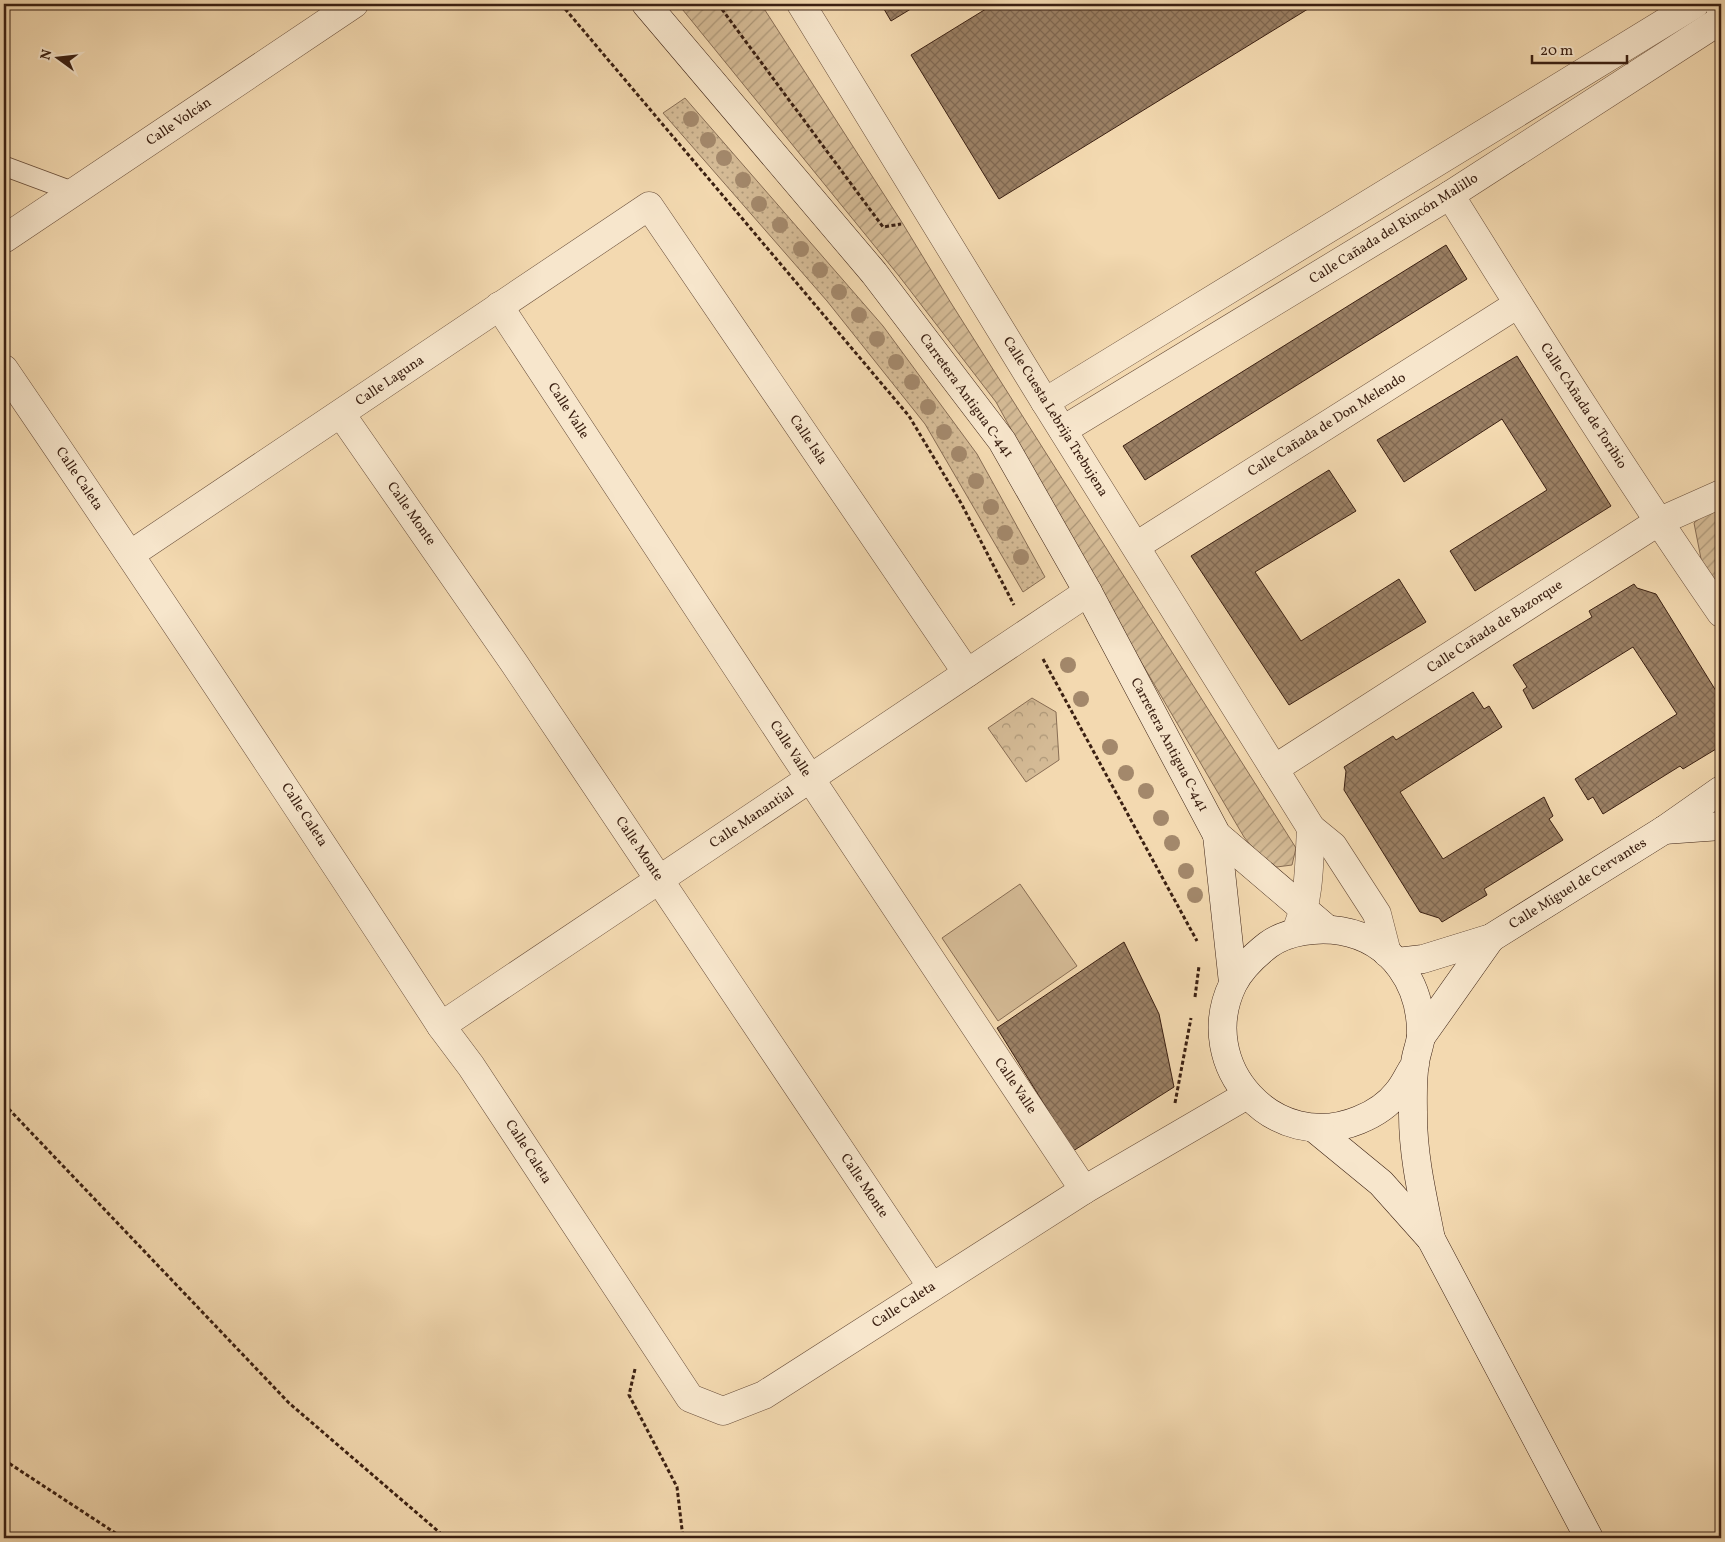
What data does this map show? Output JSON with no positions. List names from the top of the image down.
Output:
{
  "streets": {
    "street": [
      "Calle Volcán",
      "Calle Cañada del Rincón Malillo",
      "Calle Laguna",
      "Carretera Antigua C-441",
      "Calle CAñada de Toribio",
      "Calle Valle",
      "Calle Cuesta Lebrija Trebujena",
      "Calle Cañada de Don Melendo",
      "Calle Isla",
      "Calle Caleta",
      "Calle Monte",
      "Calle Cañada de Bazorque",
      "Calle Manantial",
      "Calle Miguel de Cervantes"
    ]
  },
  "crossings": [
    ["Calle Cañada del Rincón Malillo", "Calle CAñada de Toribio"],
    ["Calle Cañada del Rincón Malillo", "Calle Cuesta Lebrija Trebujena"],
    ["Calle Laguna", "Calle Valle"],
    ["Calle Laguna", "Calle Isla"],
    ["Calle Laguna", "Calle Caleta"],
    ["Calle Laguna", "Calle Monte"],
    ["Carretera Antigua C-441", "Calle Cuesta Lebrija Trebujena"],
    ["Carretera Antigua C-441", "Calle Manantial"],
    ["Carretera Antigua C-441", "Calle Miguel de Cervantes"],
    ["Calle CAñada de Toribio", "Calle Cañada de Don Melendo"],
    ["Calle CAñada de Toribio", "Calle Cañada de Bazorque"],
    ["Calle Valle", "Calle Caleta"],
    ["Calle Valle", "Calle Manantial"],
    ["Calle Cuesta Lebrija Trebujena", "Calle Cañada de Don Melendo"],
    ["Calle Cuesta Lebrija Trebujena", "Calle Cañada de Bazorque"],
    ["Calle Cuesta Lebrija Trebujena", "Calle Miguel de Cervantes"],
    ["Calle Isla", "Calle Manantial"],
    ["Calle Caleta", "Calle Monte"],
    ["Calle Caleta", "Calle Manantial"],
    ["Calle Monte", "Calle Manantial"]
  ],
  "scale_bar": "20 m",
  "north": "left"
}
